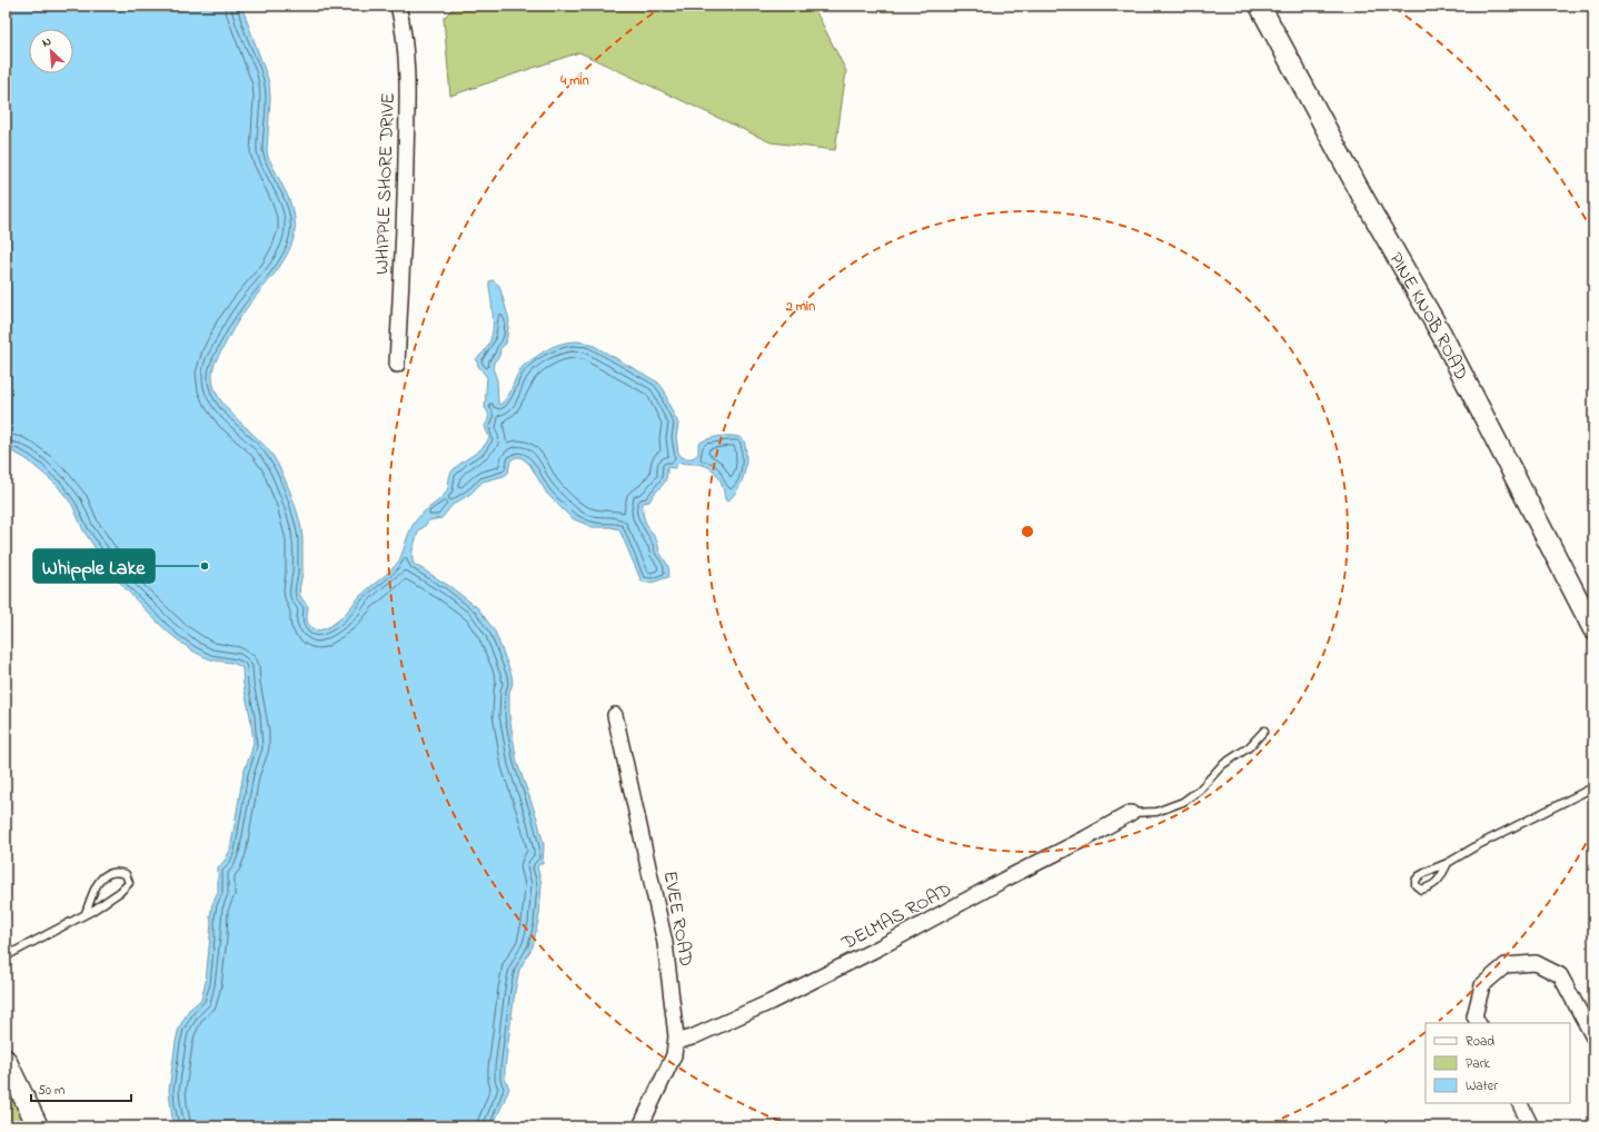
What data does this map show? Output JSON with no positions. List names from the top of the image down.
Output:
{
  "streets": {
    "street": [
      "WHIPPLE SHORE DRIVE",
      "PINE KNOB ROAD",
      "DELMAS ROAD",
      "EVEE ROAD"
    ]
  },
  "crossings": [
    ["DELMAS ROAD", "EVEE ROAD"]
  ],
  "places": ["Whipple Lake"],
  "legend": ["Road", "Park", "Water"],
  "scale_bar": "50 m",
  "north": "top left",
  "rings": ["4 min", "2 min"]
}
